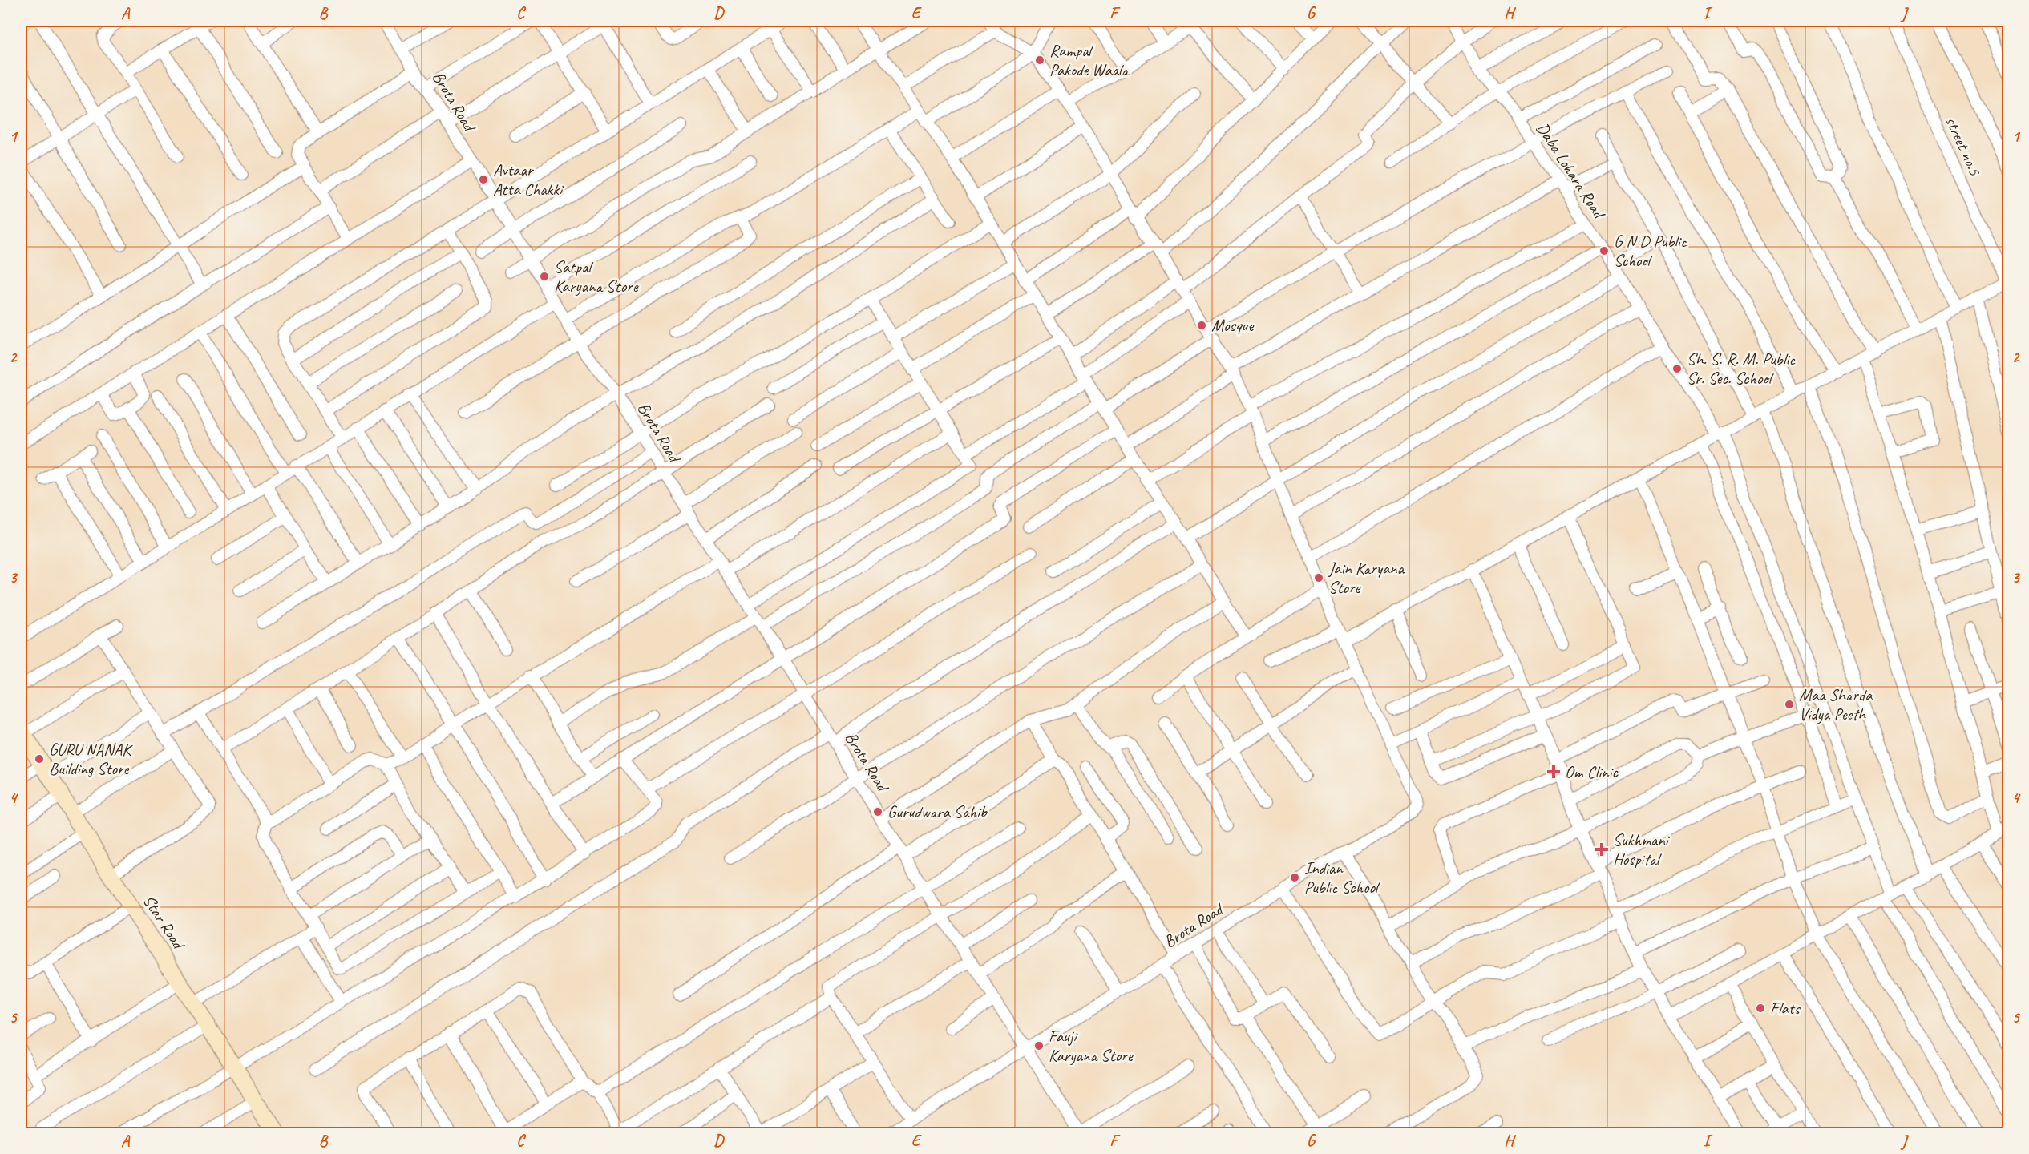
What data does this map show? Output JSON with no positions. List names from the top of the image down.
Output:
{
  "streets": {
    "street": [
      "Brota Road",
      "street no.5",
      "Daba Lohara Road",
      "Star Road"
    ]
  },
  "places": {
    "other": [
      "Rampal Pakode Waala",
      "Avtaar Atta Chakki",
      "G N D Public School",
      "Satpal Karyana Store",
      "Mosque",
      "Sh. S. R. M. Public Sr. Sec. School",
      "Jain Karyana Store",
      "Maa Sharda Vidya Peeth",
      "GURU NANAK Building Store",
      "Gurudwara Sahib",
      "Indian Public School",
      "Flats",
      "Fauji Karyana Store"
    ],
    "health": ["Om Clinic", "Sukhmani Hospital"]
  },
  "grid": {
    "columns": [
      "A",
      "B",
      "C",
      "D",
      "E",
      "F",
      "G",
      "H",
      "I",
      "J"
    ],
    "rows": [
      "1",
      "2",
      "3",
      "4",
      "5"
    ]
  }
}
